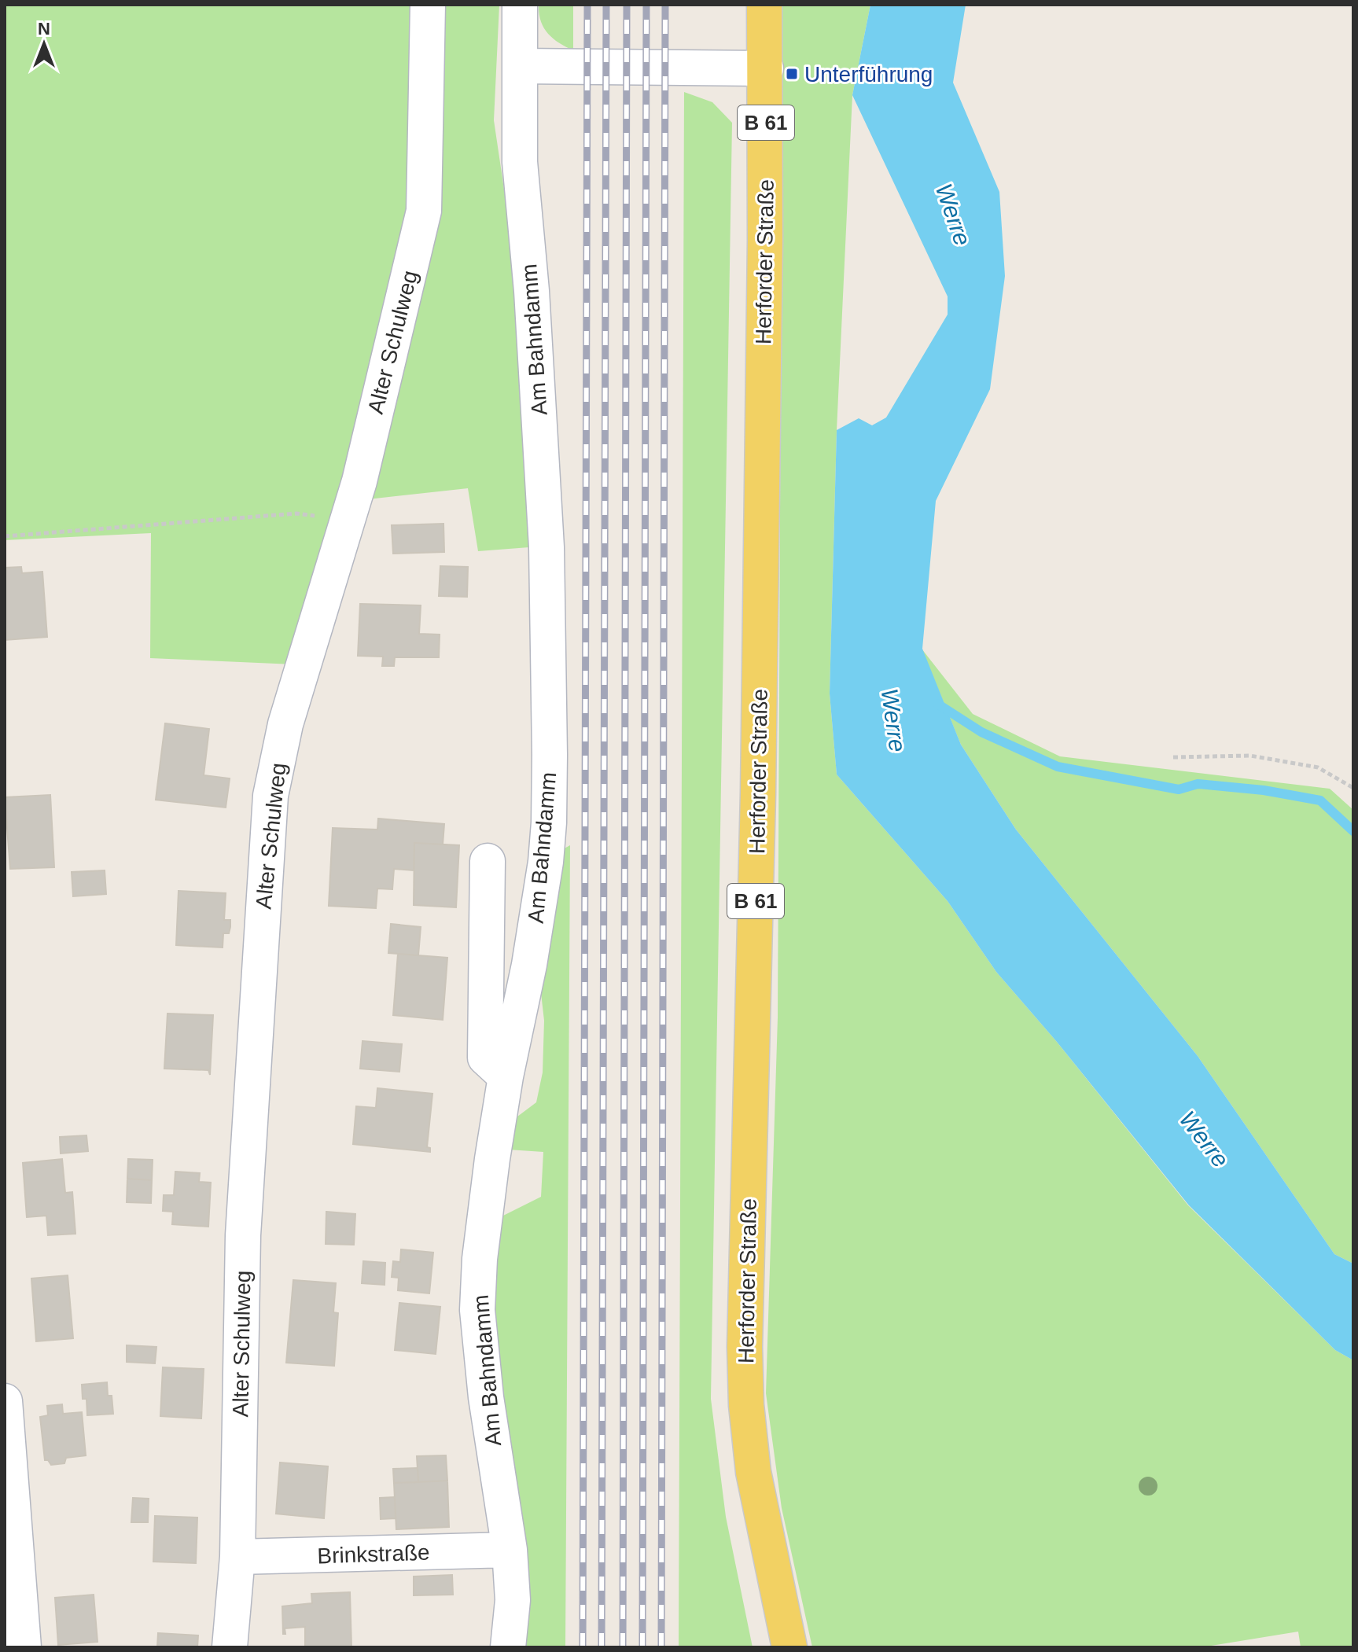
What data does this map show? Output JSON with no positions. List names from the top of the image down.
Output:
{
  "streets": {
    "main road": ["B 61", "Herforder Straße"],
    "street": ["Am Bahndamm", "Alter Schulweg", "Brinkstraße"]
  },
  "crossings": [
    ["Am Bahndamm", "Brinkstraße"],
    ["Alter Schulweg", "Brinkstraße"]
  ],
  "water": ["Werre"],
  "places": {
    "transit": ["Unterführung"]
  },
  "north": "top"
}
